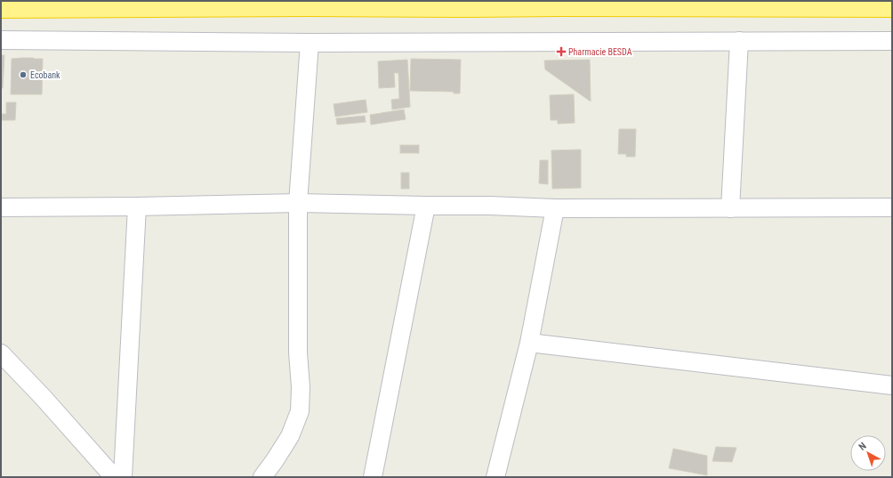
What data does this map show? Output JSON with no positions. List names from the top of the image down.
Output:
{
  "places": {
    "health": ["Pharmacie BESDA"],
    "other": ["Ecobank"]
  },
  "north": "top left"
}
